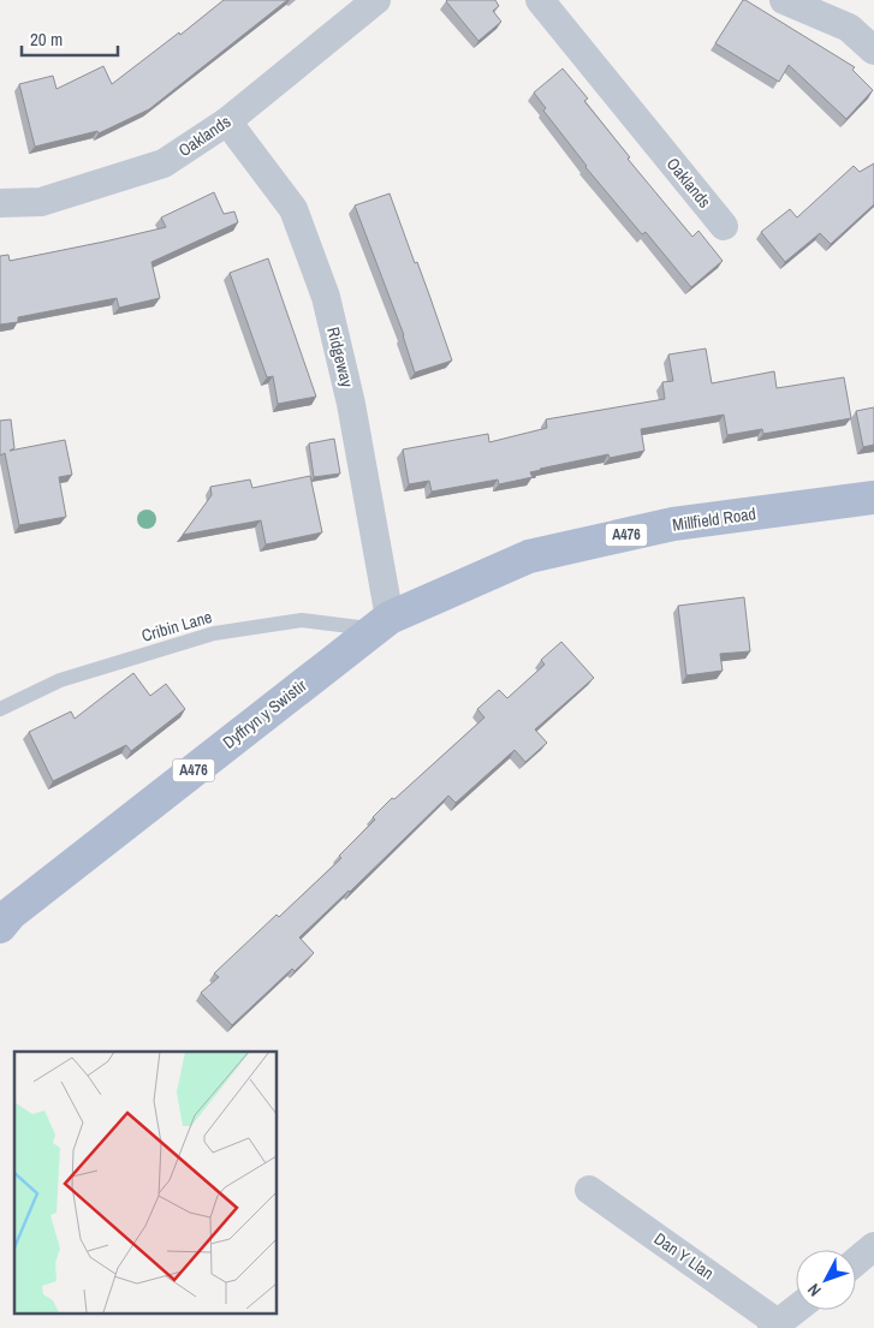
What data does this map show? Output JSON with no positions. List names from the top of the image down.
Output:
{
  "streets": {
    "main road": ["Millfield Road", "A476", "Dyffryn y Swistir"],
    "street": ["Oaklands", "Ridgeway", "Dan Y Llan"],
    "lane": ["Cribin Lane"]
  },
  "crossings": [
    ["Oaklands", "Ridgeway"],
    ["Ridgeway", "Millfield Road"],
    ["Ridgeway", "Cribin Lane"],
    ["Ridgeway", "Dyffryn y Swistir"],
    ["Millfield Road", "Cribin Lane"],
    ["Millfield Road", "Dyffryn y Swistir"],
    ["Cribin Lane", "Dyffryn y Swistir"]
  ],
  "scale_bar": "20 m",
  "north": "bottom left"
}
